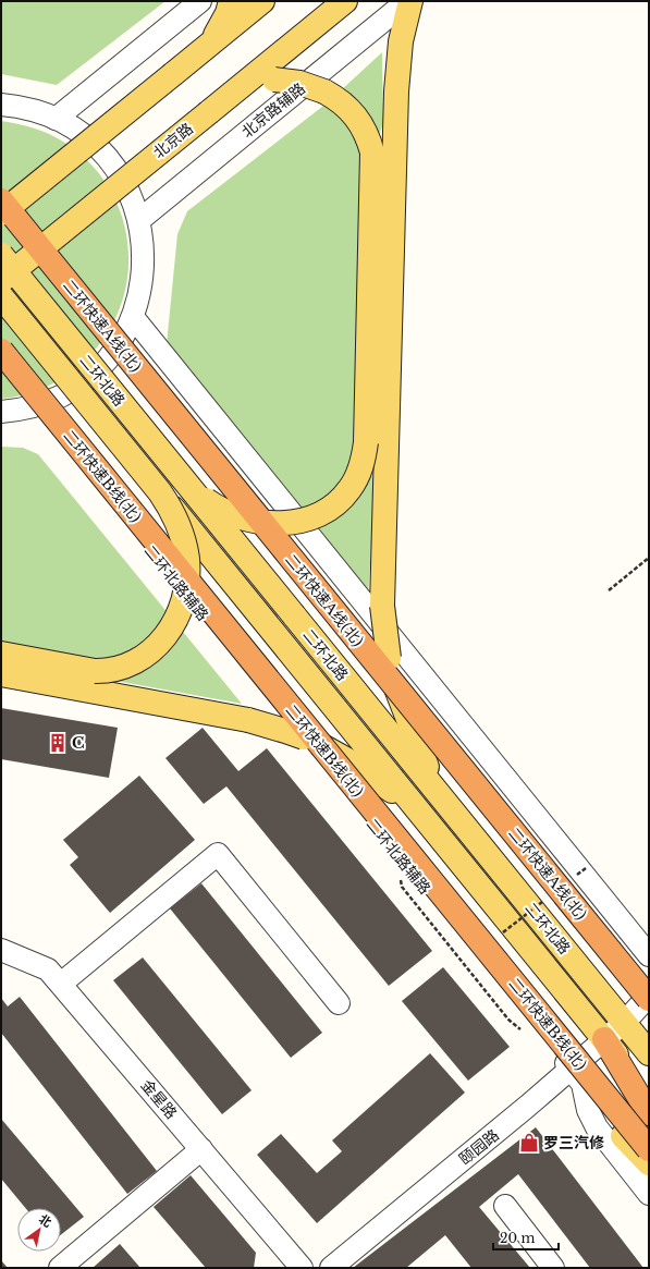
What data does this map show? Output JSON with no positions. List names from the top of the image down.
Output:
{
  "streets": {
    "highway": ["二环快速A线(北)", "二环快速B线(北)"],
    "main road": ["北京路", "二环北路"],
    "street": [
      "北京路辅路",
      "二环北路辅路",
      "金星路",
      "颐园路"
    ]
  },
  "crossings": [
    ["二环北路", "颐园路"],
    ["二环北路辅路", "颐园路"]
  ],
  "places": {
    "building": ["C"],
    "shop": ["罗三汽修"]
  },
  "scale_bar": "20 m",
  "north": "top right"
}
